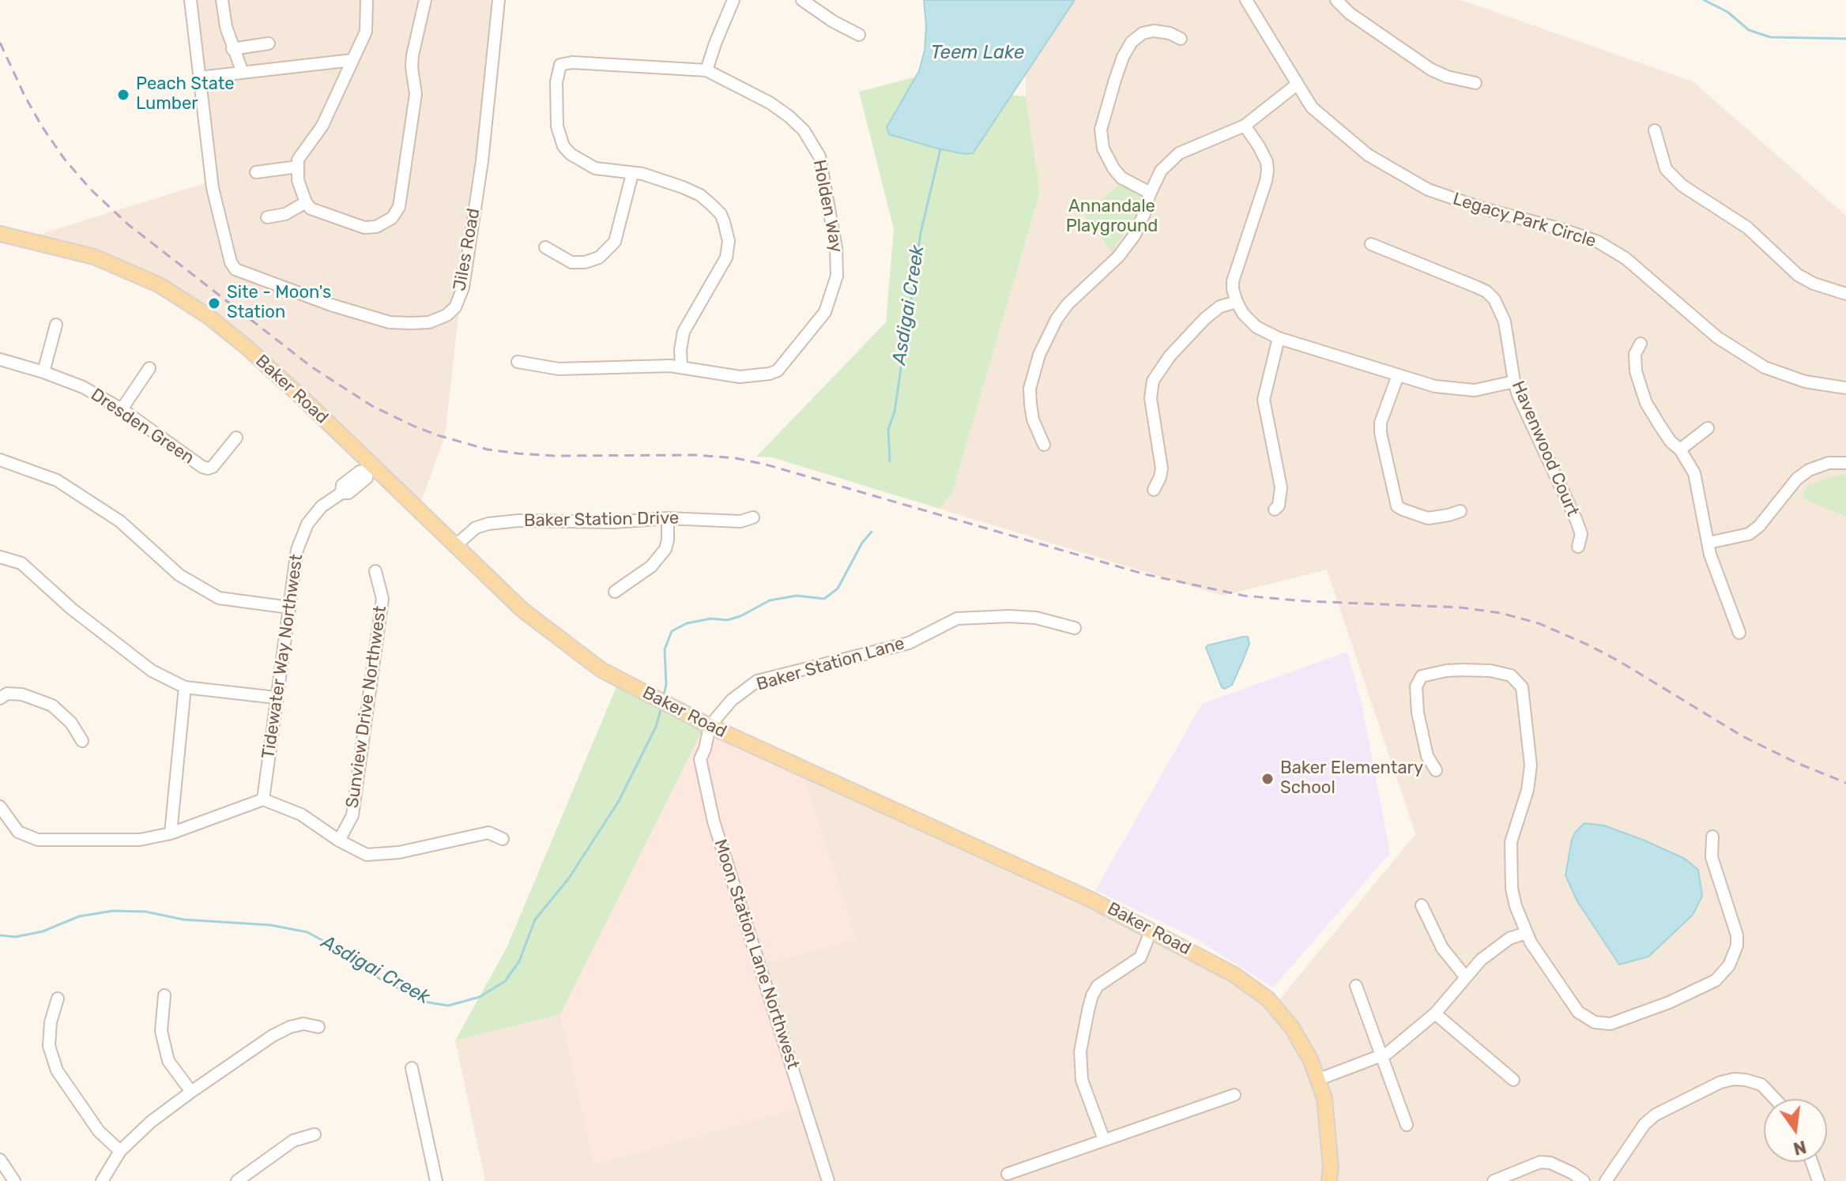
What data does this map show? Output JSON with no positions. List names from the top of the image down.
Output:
{
  "streets": {
    "main road": ["Baker Road"],
    "street": [
      "Holden Way",
      "Legacy Park Circle",
      "Jiles Road",
      "Dresden Green",
      "Havenwood Court",
      "Baker Station Drive",
      "Tidewater Way Northwest",
      "Baker Station Lane",
      "Sunview Drive Northwest",
      "Moon Station Lane Northwest"
    ]
  },
  "crossings": [
    ["Baker Road", "Baker Station Drive"],
    ["Baker Road", "Tidewater Way Northwest"],
    ["Baker Road", "Baker Station Lane"],
    ["Baker Road", "Moon Station Lane Northwest"],
    ["Baker Station Lane", "Moon Station Lane Northwest"]
  ],
  "water": ["Teem Lake", "Asdigai Creek"],
  "parks": ["Annandale Playground"],
  "places": ["Peach State Lumber", "Site - Moon's Station", "Baker Elementary School"],
  "north": "bottom"
}
